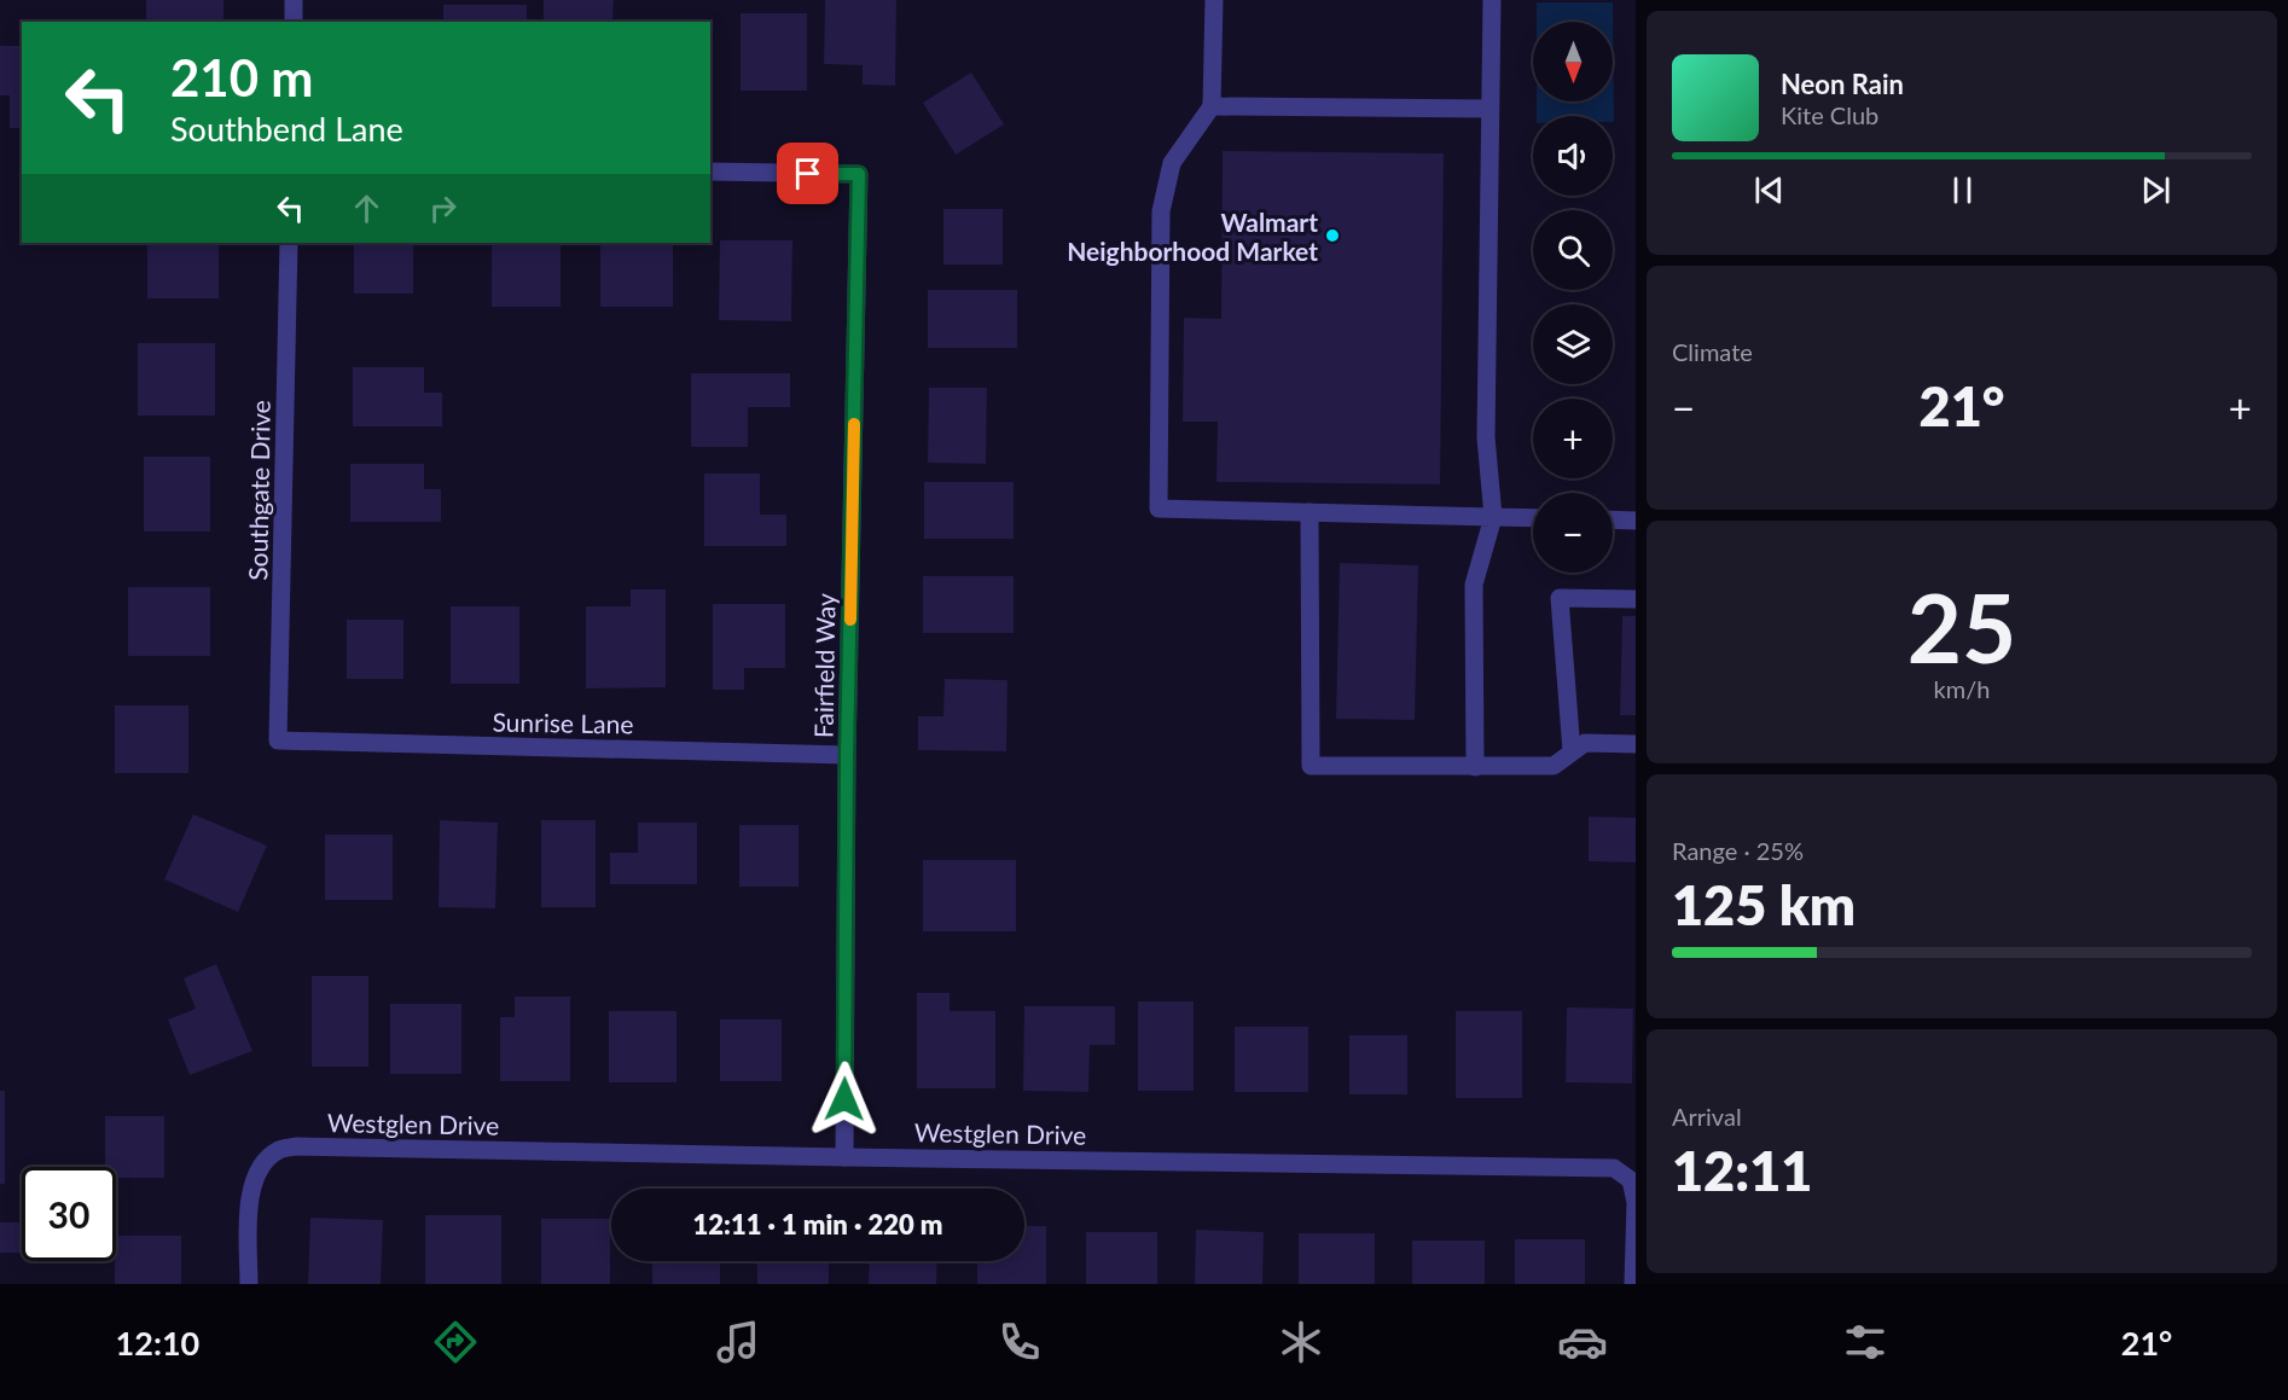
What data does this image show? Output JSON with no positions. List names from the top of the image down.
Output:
{
  "streets": {
    "street": [
      "Southgate Drive",
      "Fairfield Way",
      "Sunrise Lane",
      "Westglen Drive"
    ]
  },
  "crossings": [
    ["Southgate Drive", "Sunrise Lane"],
    ["Fairfield Way", "Sunrise Lane"],
    ["Fairfield Way", "Westglen Drive"]
  ],
  "places": ["Walmart Neighborhood Market"],
  "north": "bottom",
  "page": {
    "map_buttons": ["+", "−"],
    "turn": ["210 m", "Southbend Lane"],
    "song": ["Neon Rain", "Kite Club"],
    "tile": [
      "Climate",
      ["25", "km/h"],
      ["Range · 25%", "125 km"],
      ["Arrival", "12:11"]
    ],
    "heat": ["−", "21°", "+"],
    "limit": "30",
    "trip": "12:11 · 1 min · 220 m",
    "tabs": ["12:10", "21°"]
  }
}
